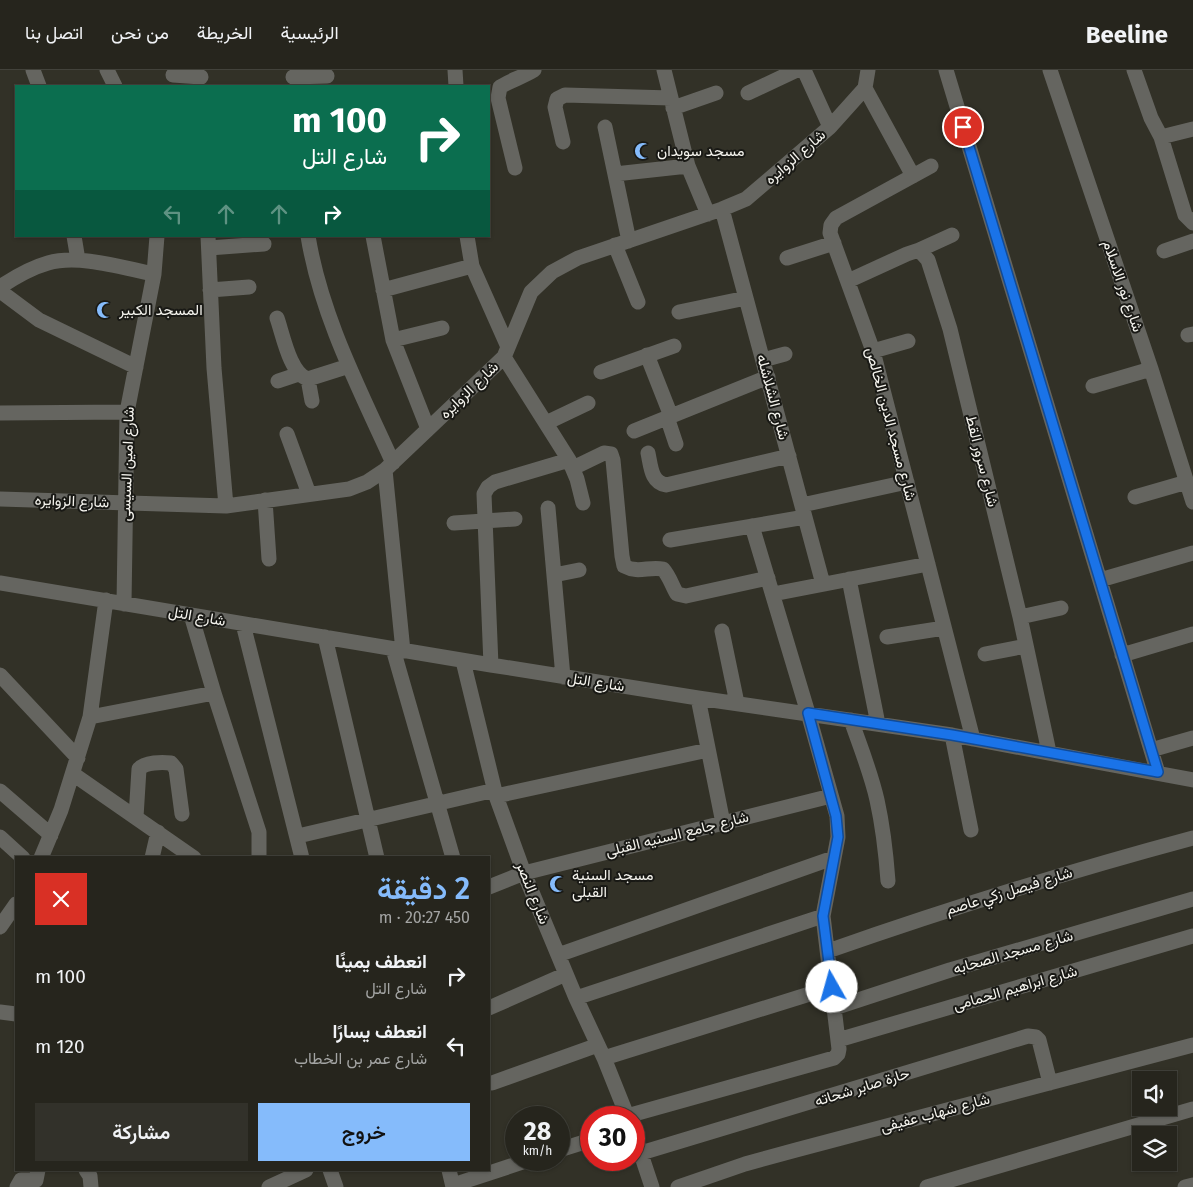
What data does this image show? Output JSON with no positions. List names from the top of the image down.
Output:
{
  "streets": {
    "street": [
      "شارع الزوايره",
      "شارع نور الاسلام",
      "شارع الشلاشله",
      "شارع مسجد الدين الخالص",
      "شارع سرور القط",
      "شارع امين السيسى",
      "شارع التل",
      "شارع جامع السنيه القبلى",
      "شارع فيصل زكي عاصم",
      "شارع النصر",
      "شارع مسجد الصحابه",
      "شارع ابراهيم الحمامى",
      "حارة صابر شحاته",
      "شارع شهاب عفيفى"
    ]
  },
  "crossings": [
    ["شارع الزوايره", "شارع الشلاشله"],
    ["شارع الزوايره", "شارع امين السيسى"],
    ["شارع مسجد الدين الخالص", "شارع التل"],
    ["شارع سرور القط", "شارع التل"],
    ["شارع امين السيسى", "شارع التل"],
    ["شارع التل", "شارع النصر"],
    ["شارع جامع السنيه القبلى", "شارع النصر"],
    ["حارة صابر شحاته", "شارع شهاب عفيفى"]
  ],
  "places": {
    "mosque": ["مسجد سويدان", "المسجد الكبير", "مسجد السنية القبلى"]
  },
  "page": {
    "header": "Beeline",
    "nav": [
      "الرئيسية",
      "الخريطة",
      "من نحن",
      "اتصل بنا"
    ],
    "turn": ["100 m", "شارع التل"],
    "heading": ["2 دقيقة", "450 m · 20:27"],
    "list": [
      {
        "name": "انعطف يمينًا",
        "note": "شارع التل",
        "value": "100 m"
      },
      {
        "name": "انعطف يسارًا",
        "note": "شارع عمر بن الخطاب",
        "value": "120 m"
      }
    ],
    "buttons": ["خروج", "مشاركة"],
    "speed": "28 km/h",
    "limit": "30"
  }
}
